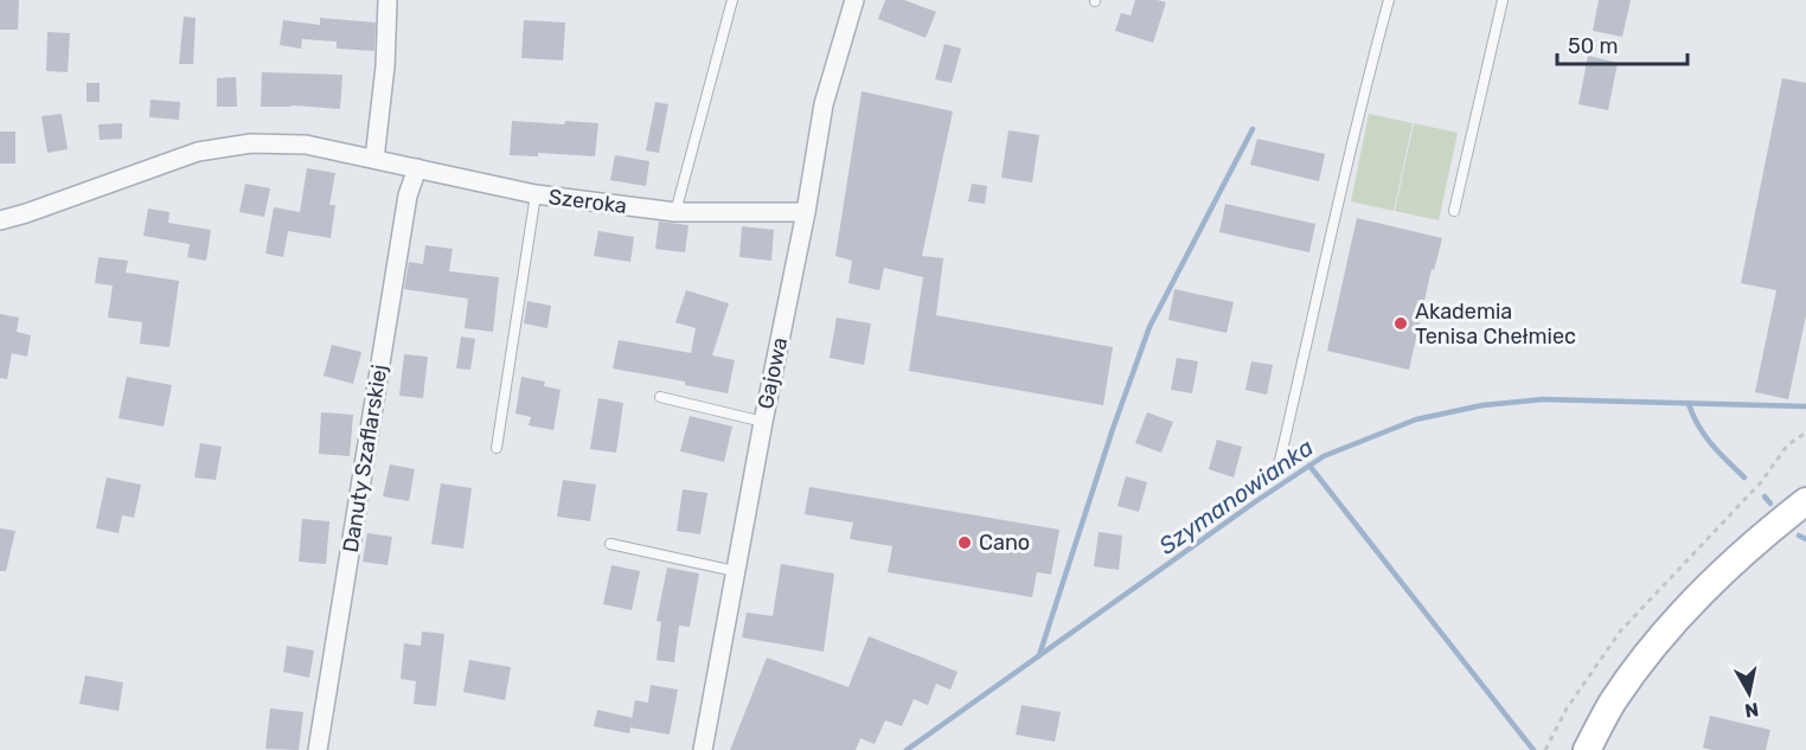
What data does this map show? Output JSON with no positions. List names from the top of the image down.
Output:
{
  "streets": {
    "street": ["Szeroka", "Gajowa", "Danuty Szaflarskiej"]
  },
  "crossings": [
    ["Szeroka", "Gajowa"],
    ["Szeroka", "Danuty Szaflarskiej"]
  ],
  "water": ["Szymanowianka"],
  "places": ["Akademia Tenisa Chełmiec", "Cano"],
  "scale_bar": "50 m",
  "north": "bottom"
}
